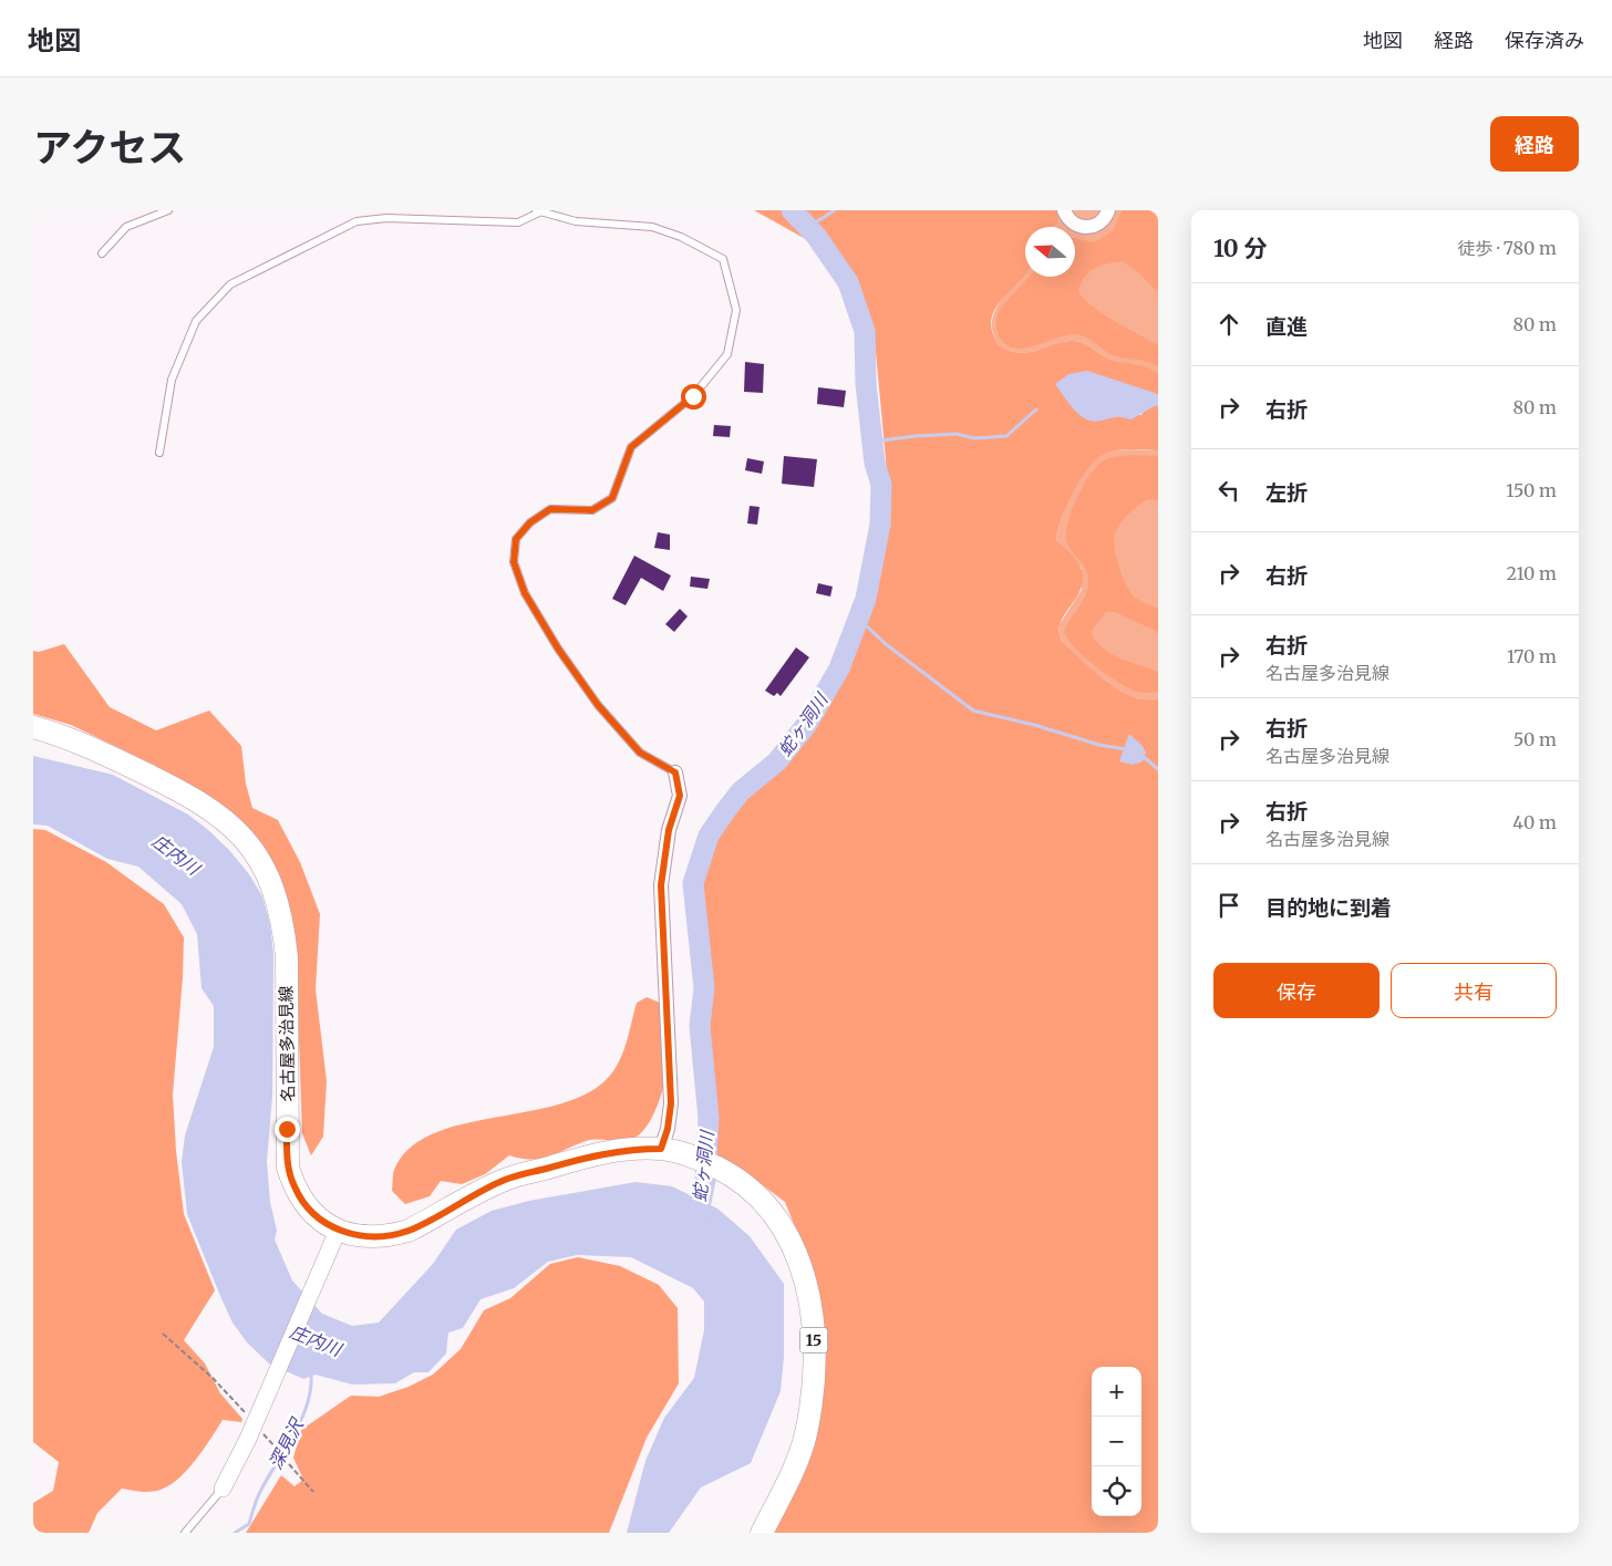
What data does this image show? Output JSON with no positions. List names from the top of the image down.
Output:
{
  "streets": {
    "main road": ["名古屋多治見線", "15"]
  },
  "water": ["蛇ヶ洞川", "庄内川", "深見沢"],
  "north": "left",
  "page": {
    "header": "地図",
    "nav": ["地図", "経路", "保存済み"],
    "title": "アクセス",
    "buttons": [
      "経路",
      ["保存", "共有"]
    ],
    "heading": ["10 分", "徒歩 · 780 m"],
    "list": [
      ["直進", "80 m"],
      ["右折", "80 m"],
      ["左折", "150 m"],
      ["右折", "210 m"],
      ["右折", "名古屋多治見線", "170 m"],
      ["右折", "名古屋多治見線", "50 m"],
      ["右折", "名古屋多治見線", "40 m"],
      "目的地に到着"
    ],
    "map_buttons": ["+", "−"]
  }
}
